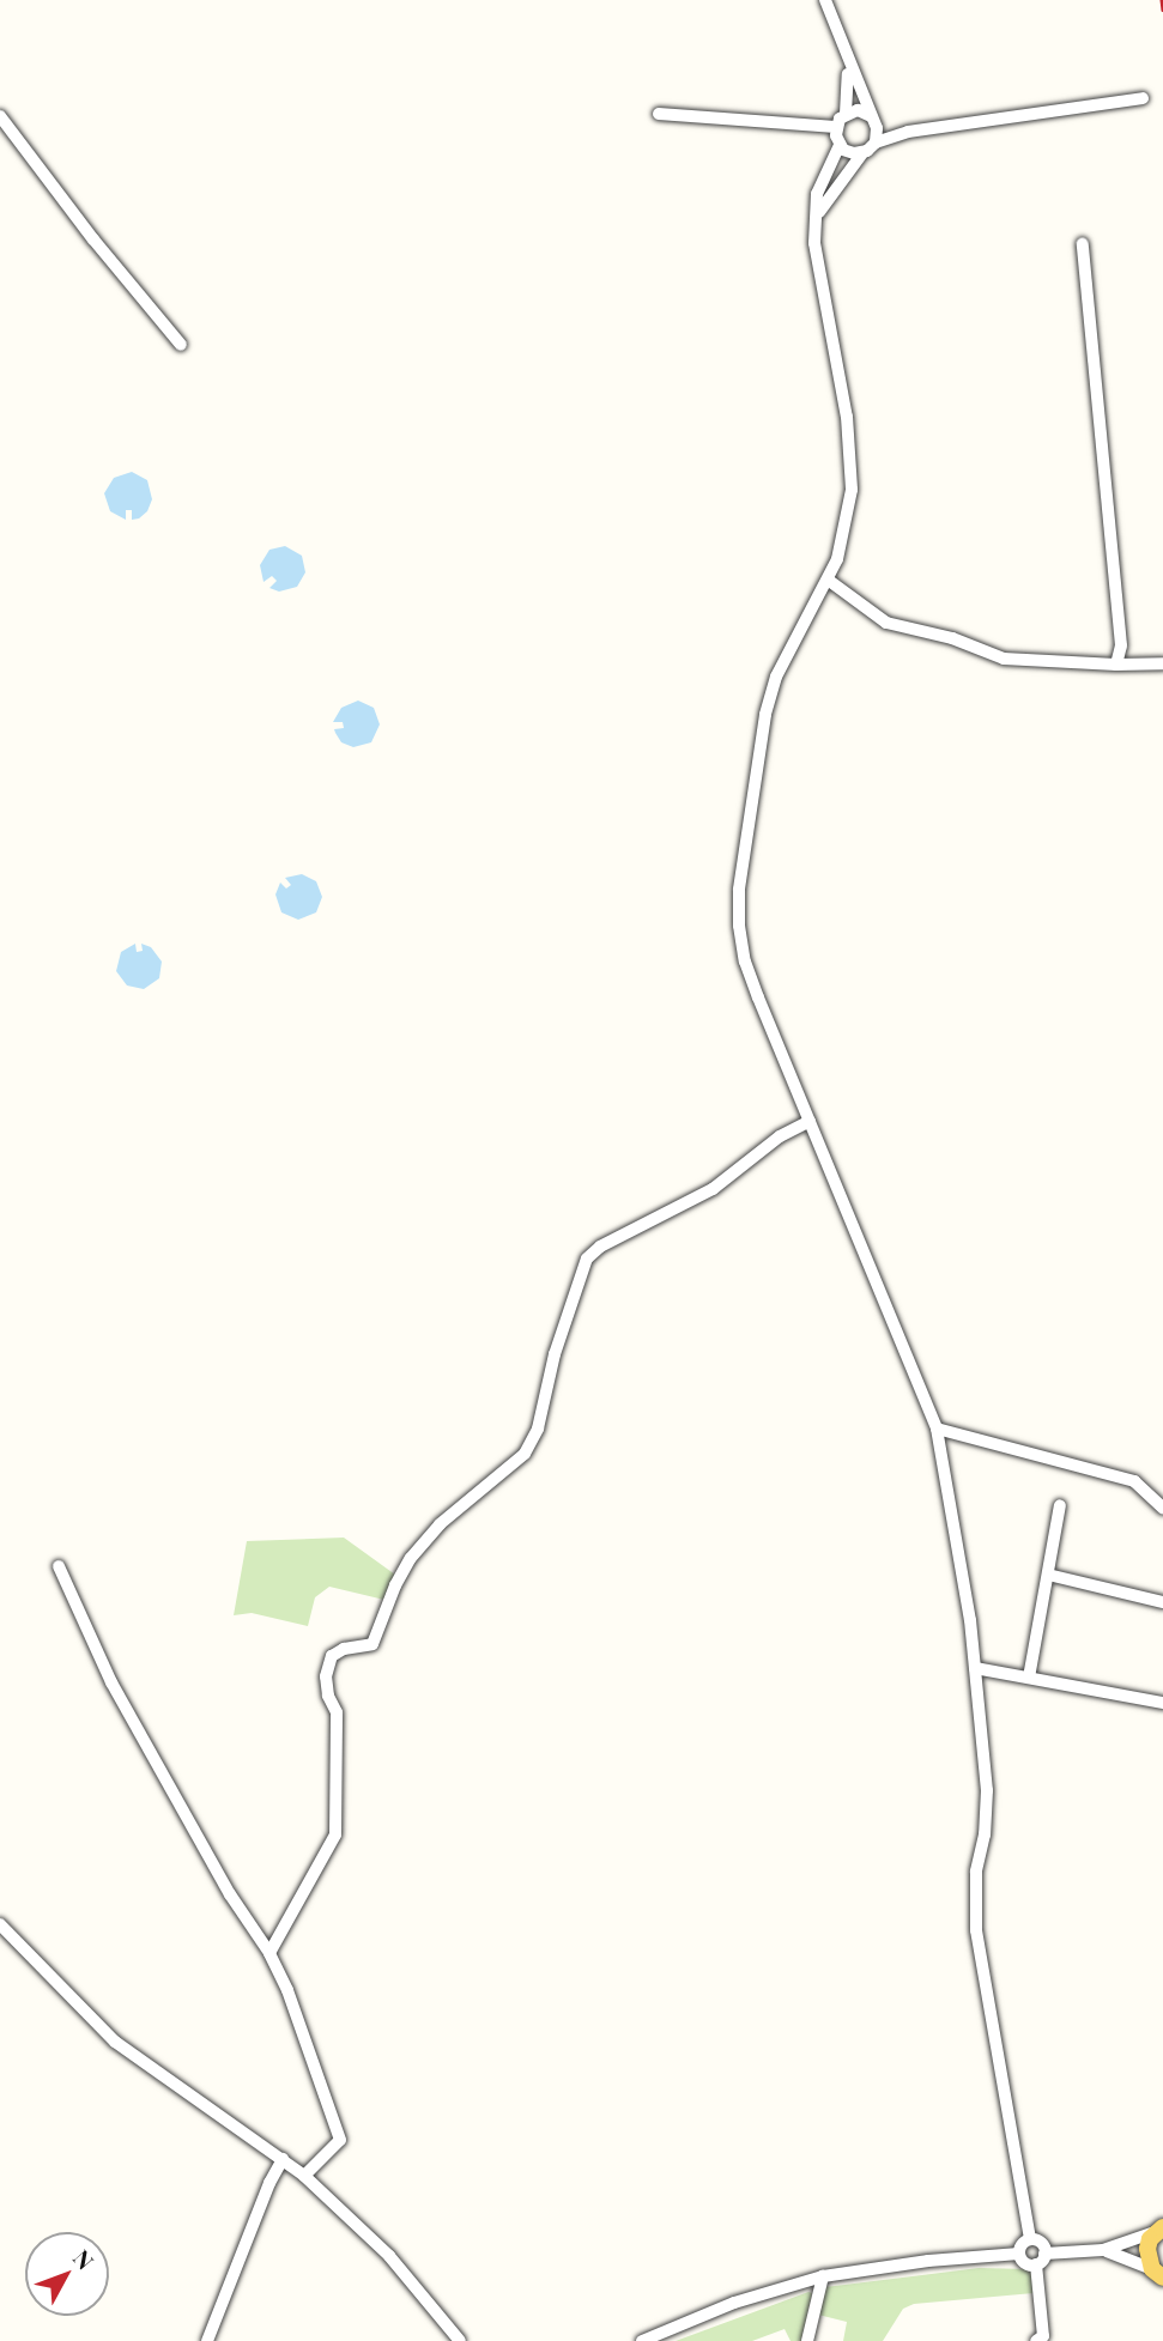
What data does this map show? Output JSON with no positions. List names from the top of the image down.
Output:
{
  "north": "top right"
}
